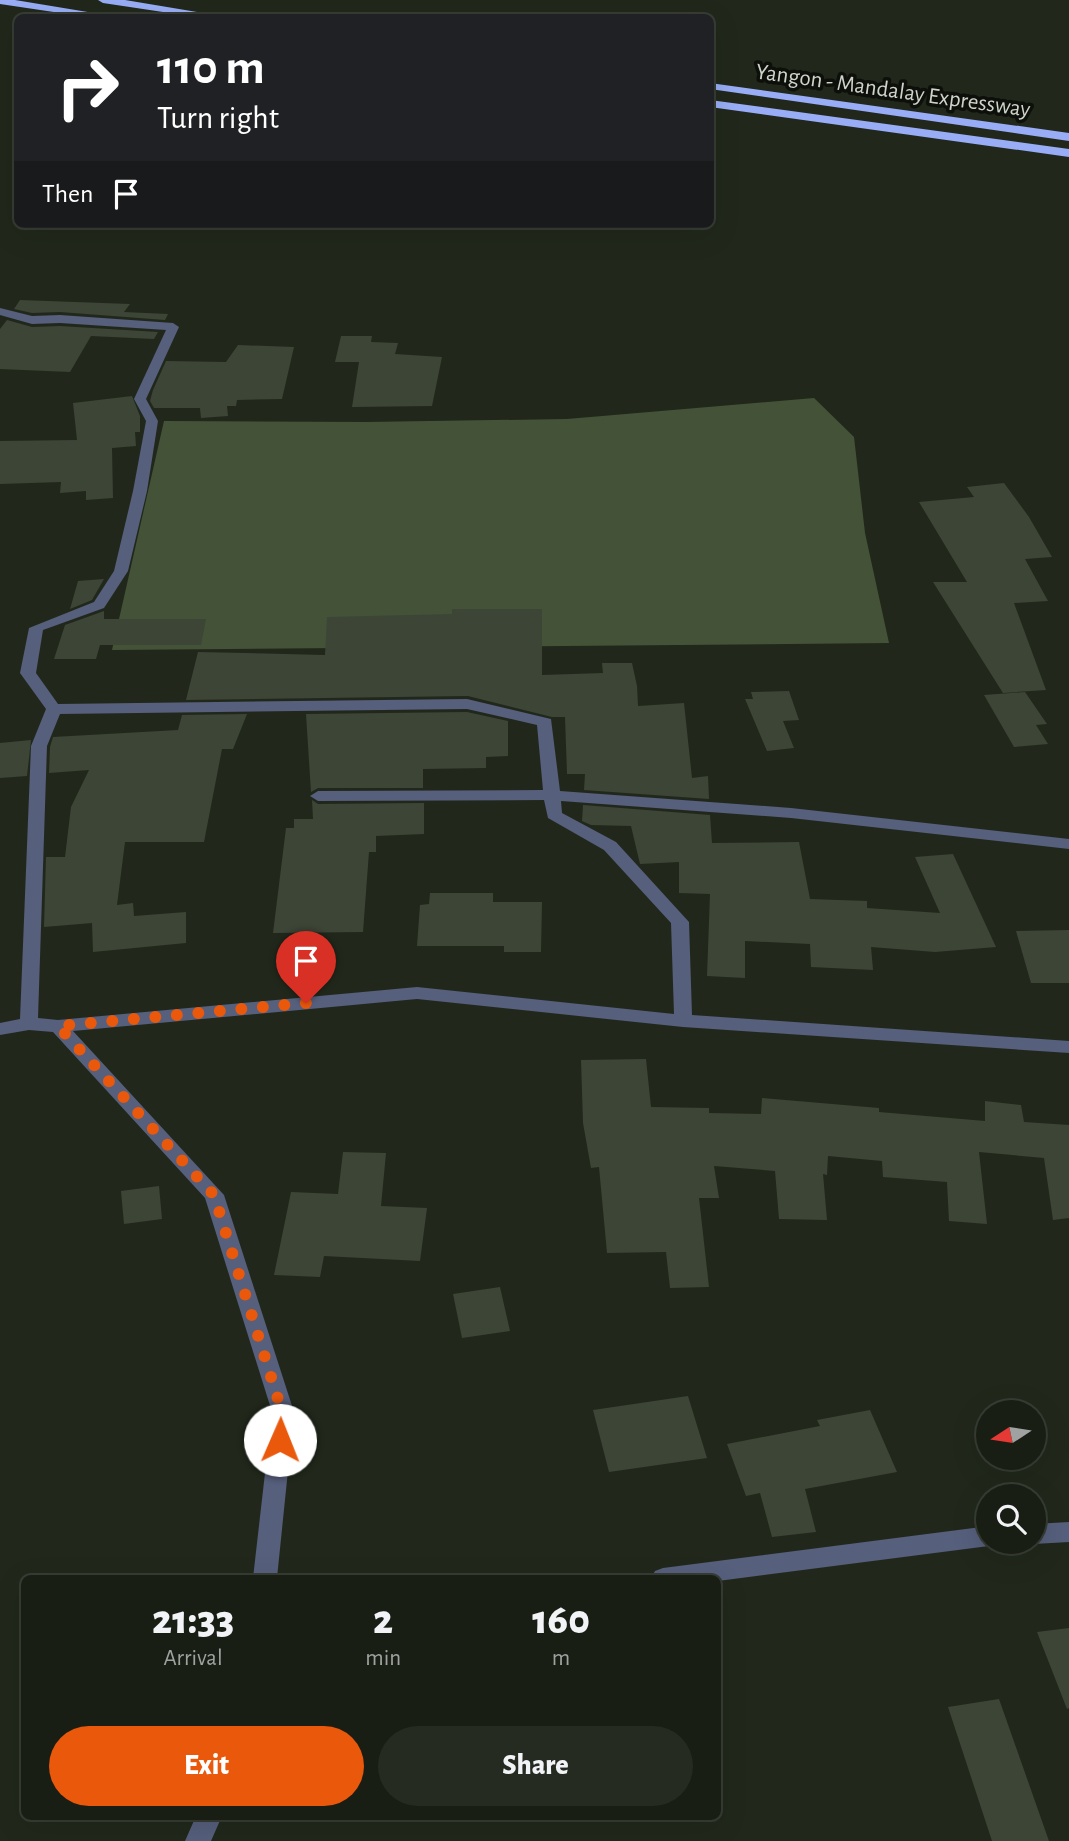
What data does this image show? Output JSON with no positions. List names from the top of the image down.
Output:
{
  "streets": {
    "highway": ["Yangon - Mandalay Expressway"]
  },
  "north": "left",
  "page": {
    "turn": ["110 m", "Turn right"],
    "then": "Then",
    "eta": [
      "21:33",
      "Arrival",
      "2",
      "min",
      "160",
      "m"
    ],
    "buttons": ["Exit", "Share"]
  }
}
